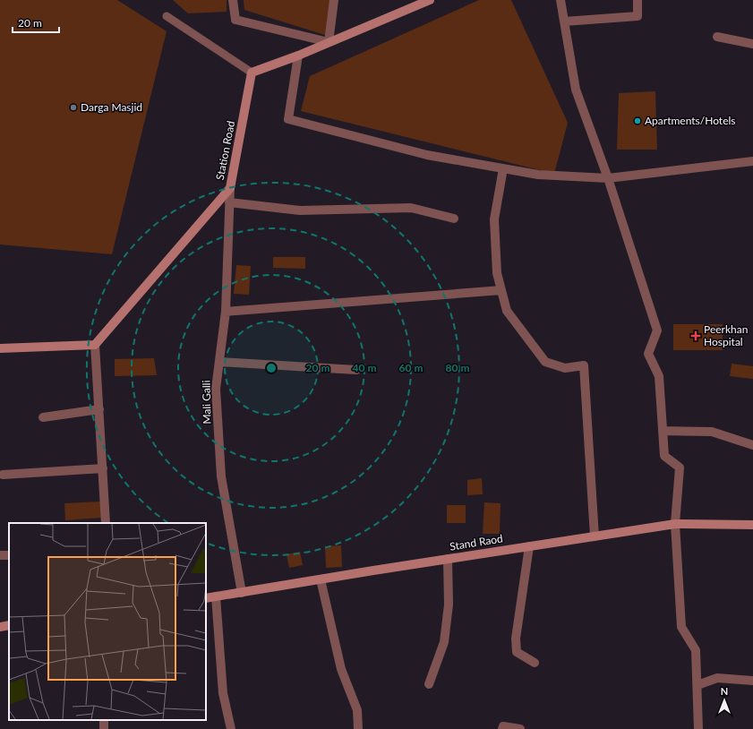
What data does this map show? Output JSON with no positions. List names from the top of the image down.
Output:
{
  "streets": {
    "main road": ["Station Road", "Stand Raod"],
    "street": ["Mali Galli"]
  },
  "crossings": [
    ["Station Road", "Mali Galli"],
    ["Mali Galli", "Stand Raod"]
  ],
  "places": {
    "other": ["Darga Masjid", "Apartments/Hotels"],
    "health": ["Peerkhan Hospital"]
  },
  "scale_bar": "20 m",
  "north": "top",
  "rings": [
    "20 m",
    "40 m",
    "60 m",
    "80 m"
  ]
}
